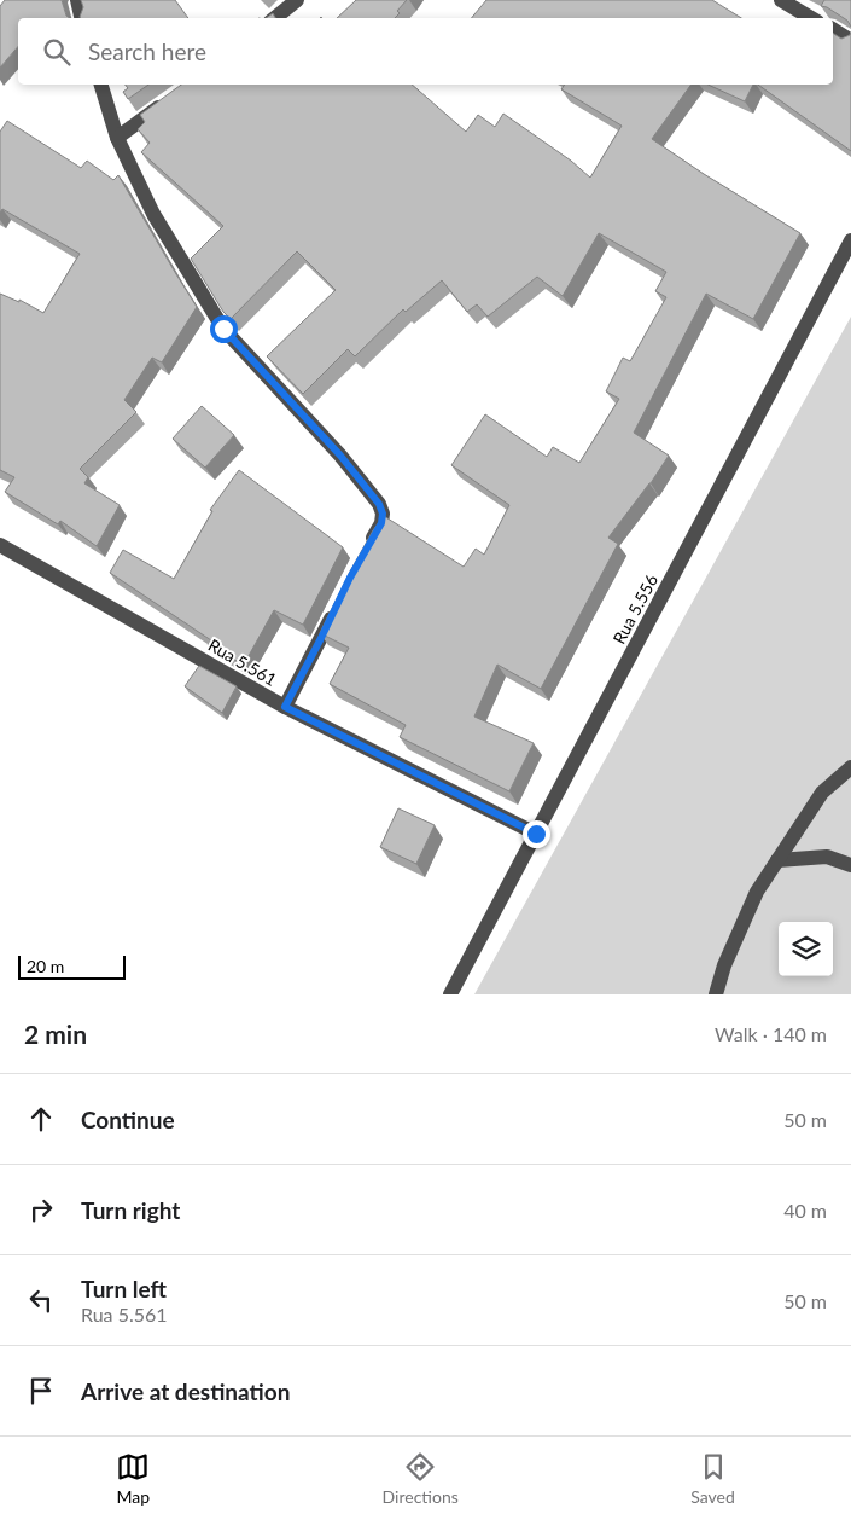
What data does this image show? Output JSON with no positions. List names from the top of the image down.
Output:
{
  "streets": {
    "street": ["Rua 5.556", "Rua 5.561"]
  },
  "crossings": [
    ["Rua 5.556", "Rua 5.561"]
  ],
  "scale_bar": "20 m",
  "page": {
    "search": "Search here",
    "scale": "20 m",
    "heading": ["2 min", "Walk · 140 m"],
    "list": [
      ["Continue", "50 m"],
      ["Turn right", "40 m"],
      ["Turn left", "Rua 5.561", "50 m"],
      "Arrive at destination"
    ],
    "nav": ["Map", "Directions", "Saved"]
  }
}
